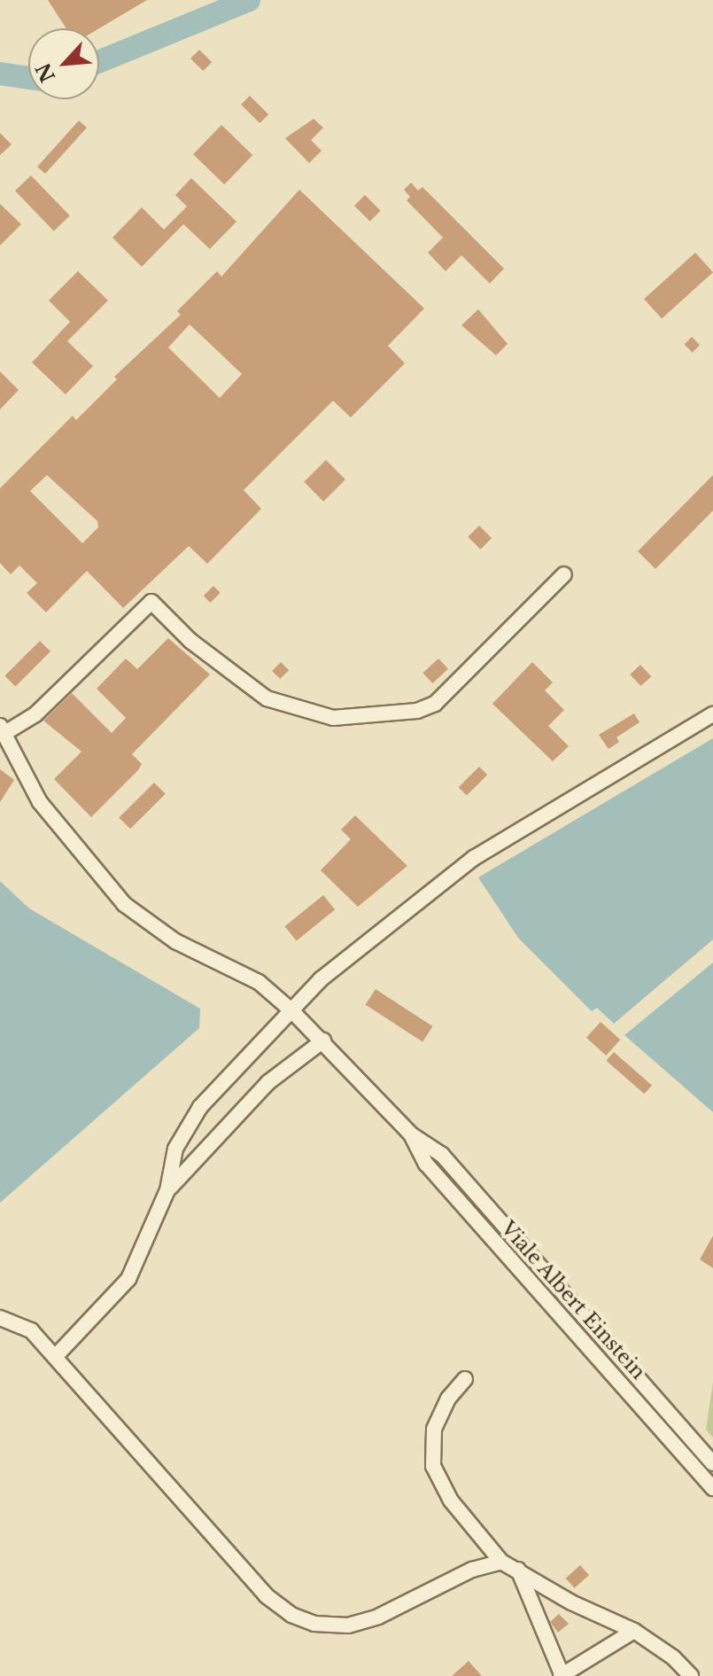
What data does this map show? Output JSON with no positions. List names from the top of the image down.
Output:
{
  "streets": {
    "street": ["Viale Albert Einstein"]
  },
  "north": "bottom left"
}
